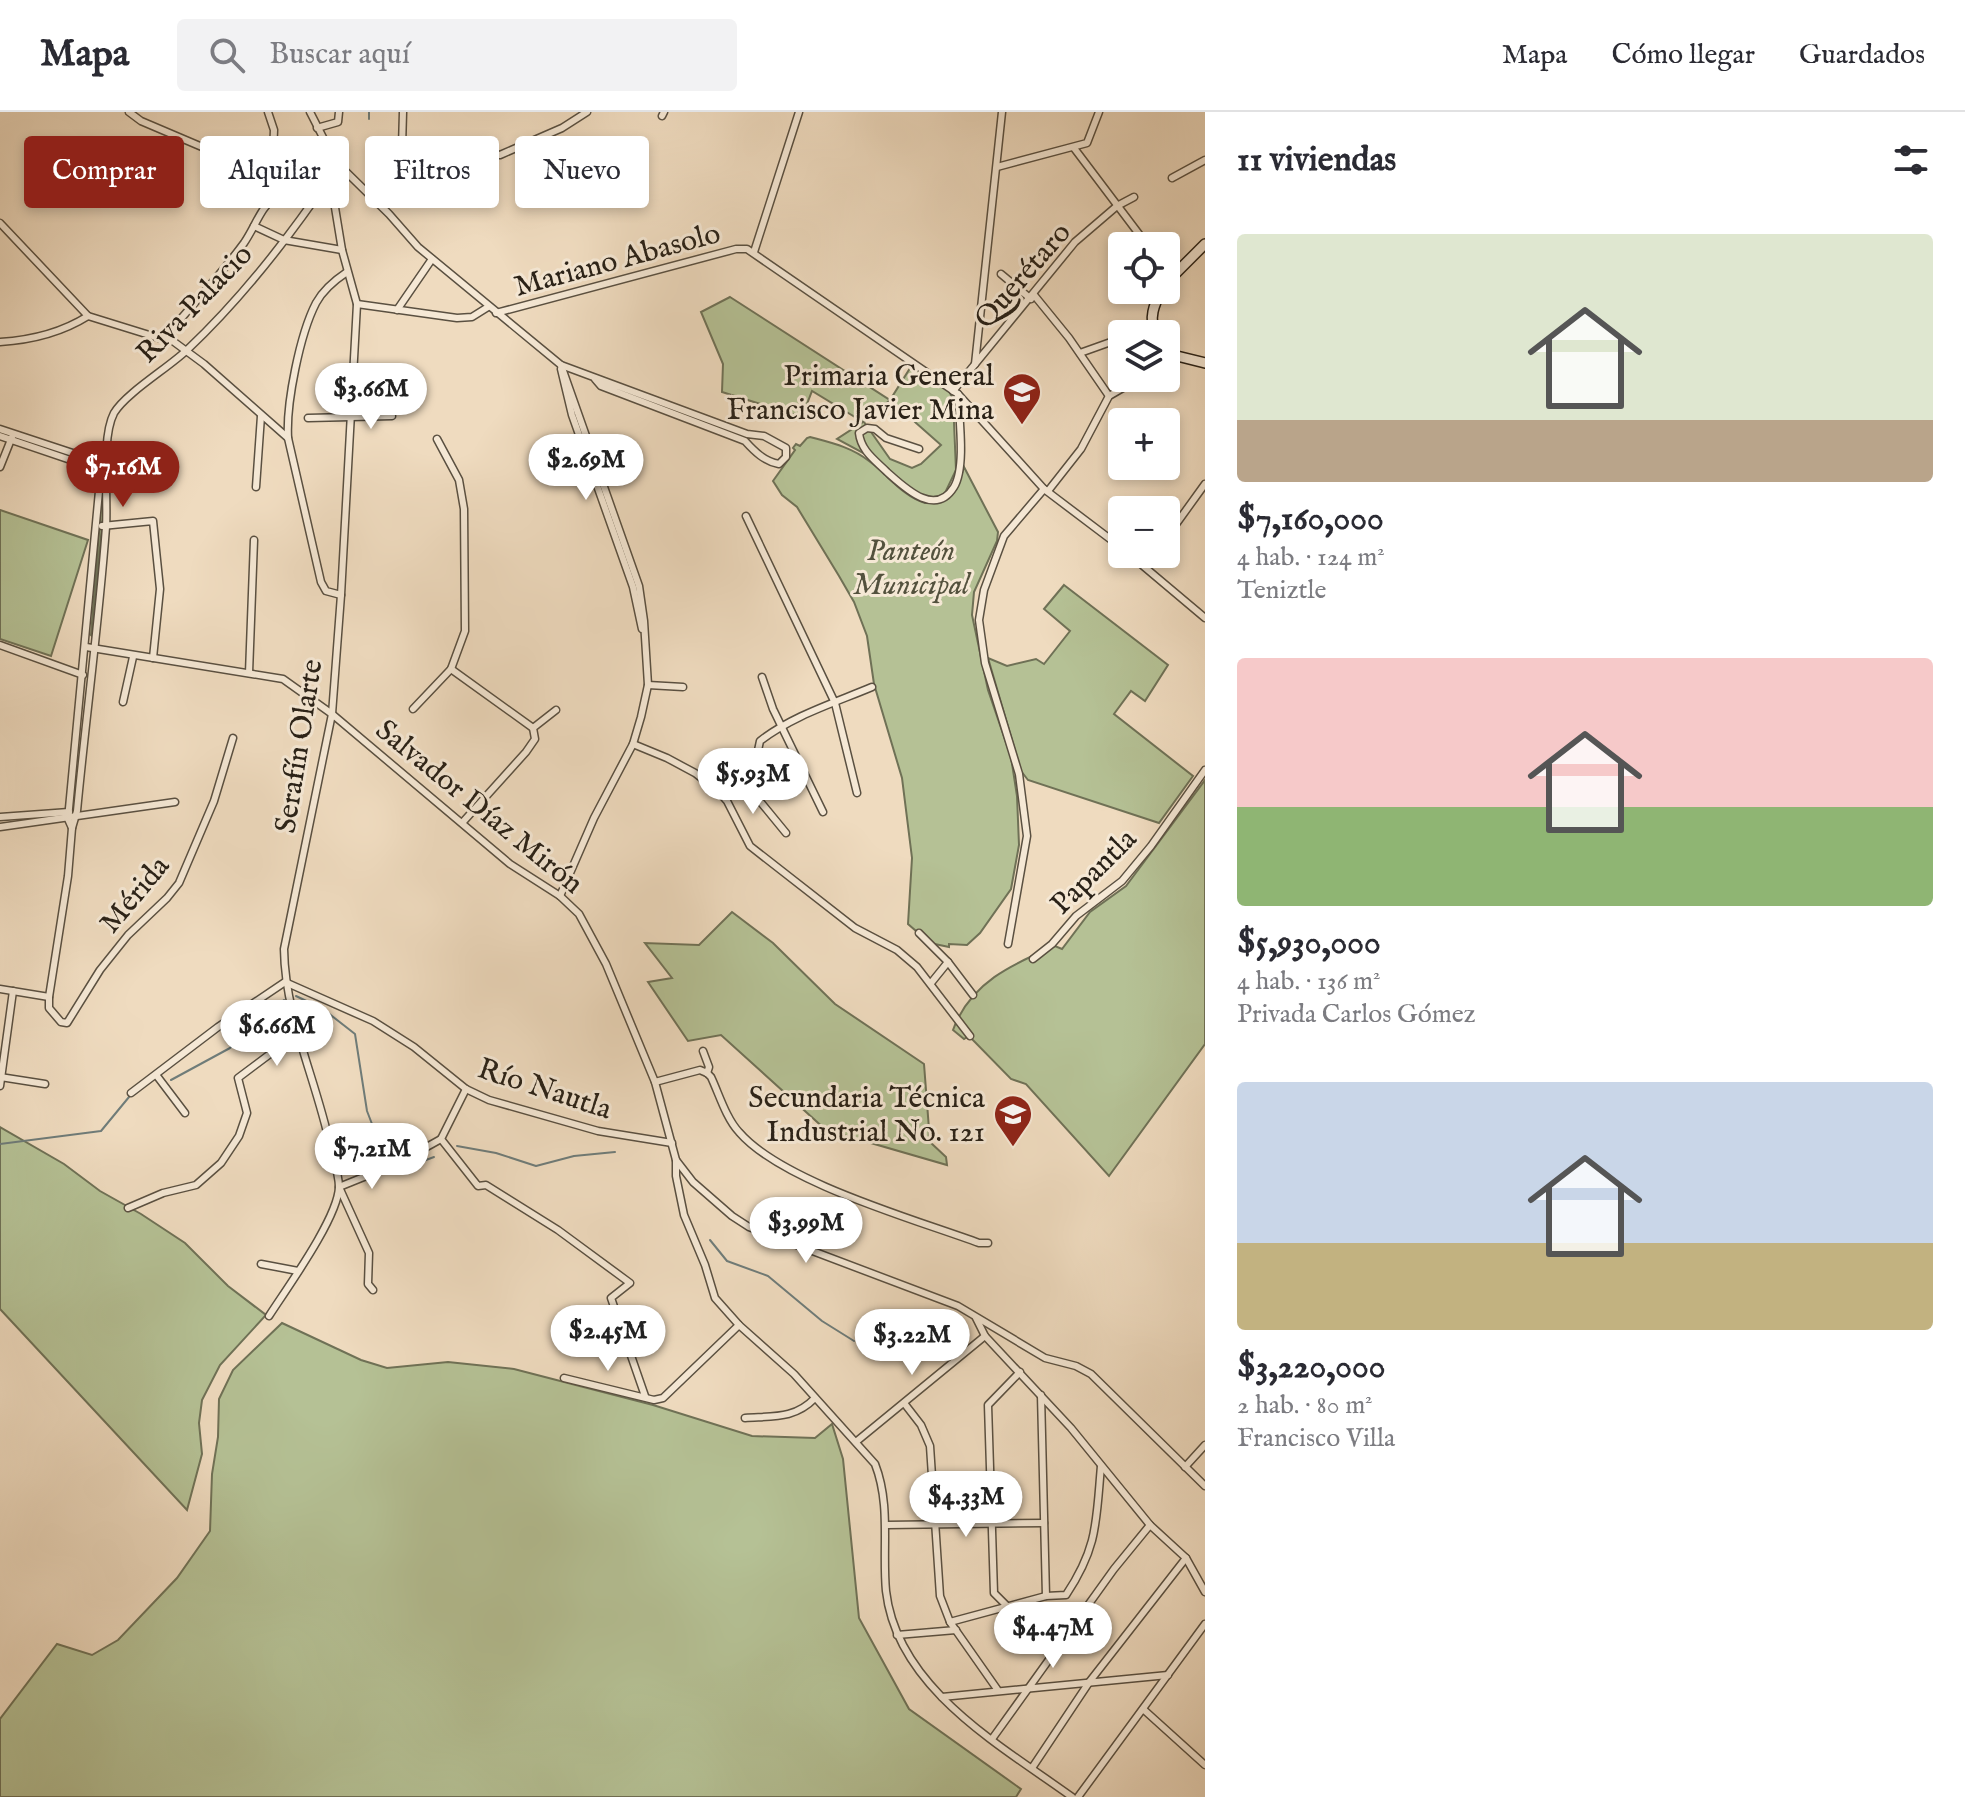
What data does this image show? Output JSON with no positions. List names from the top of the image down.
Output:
{
  "streets": {
    "street": [
      "Mariano Abasolo",
      "Querétaro",
      "Riva Palacio",
      "Serafín Olarte",
      "Salvador Díaz Mirón",
      "Papantla",
      "Mérida",
      "Río Nautla"
    ]
  },
  "crossings": [
    ["Mariano Abasolo", "Querétaro"],
    ["Mariano Abasolo", "Serafín Olarte"],
    ["Riva Palacio", "Salvador Díaz Mirón"],
    ["Riva Palacio", "Mérida"],
    ["Serafín Olarte", "Salvador Díaz Mirón"],
    ["Serafín Olarte", "Río Nautla"],
    ["Salvador Díaz Mirón", "Río Nautla"]
  ],
  "parks": ["Panteón Municipal"],
  "places": {
    "school or university": ["Primaria General Francisco Javier Mina", "Secundaria Técnica Industrial No. 121"]
  },
  "page": {
    "header": "Mapa",
    "search": "Buscar aquí",
    "nav": ["Mapa", "Cómo llegar", "Guardados"],
    "heading": "11 viviendas",
    "chip": [
      "Comprar",
      "Alquilar",
      "Filtros",
      "Nuevo"
    ],
    "list": [
      {
        "name": "$7,160,000",
        "note": "4 hab. · 124 m² · Teniztle"
      },
      {
        "name": "$5,930,000",
        "note": "4 hab. · 136 m² · Privada Carlos Gómez"
      },
      {
        "name": "$3,220,000",
        "note": "2 hab. · 80 m² · Francisco Villa"
      }
    ],
    "map_buttons": ["+", "−"],
    "price": [
      "$3.66M",
      "$2.69M",
      "$7.16M",
      "$5.93M",
      "$6.66M",
      "$7.21M",
      "$3.99M",
      "$2.45M",
      "$3.22M",
      "$4.33M",
      "$4.47M"
    ]
  }
}
